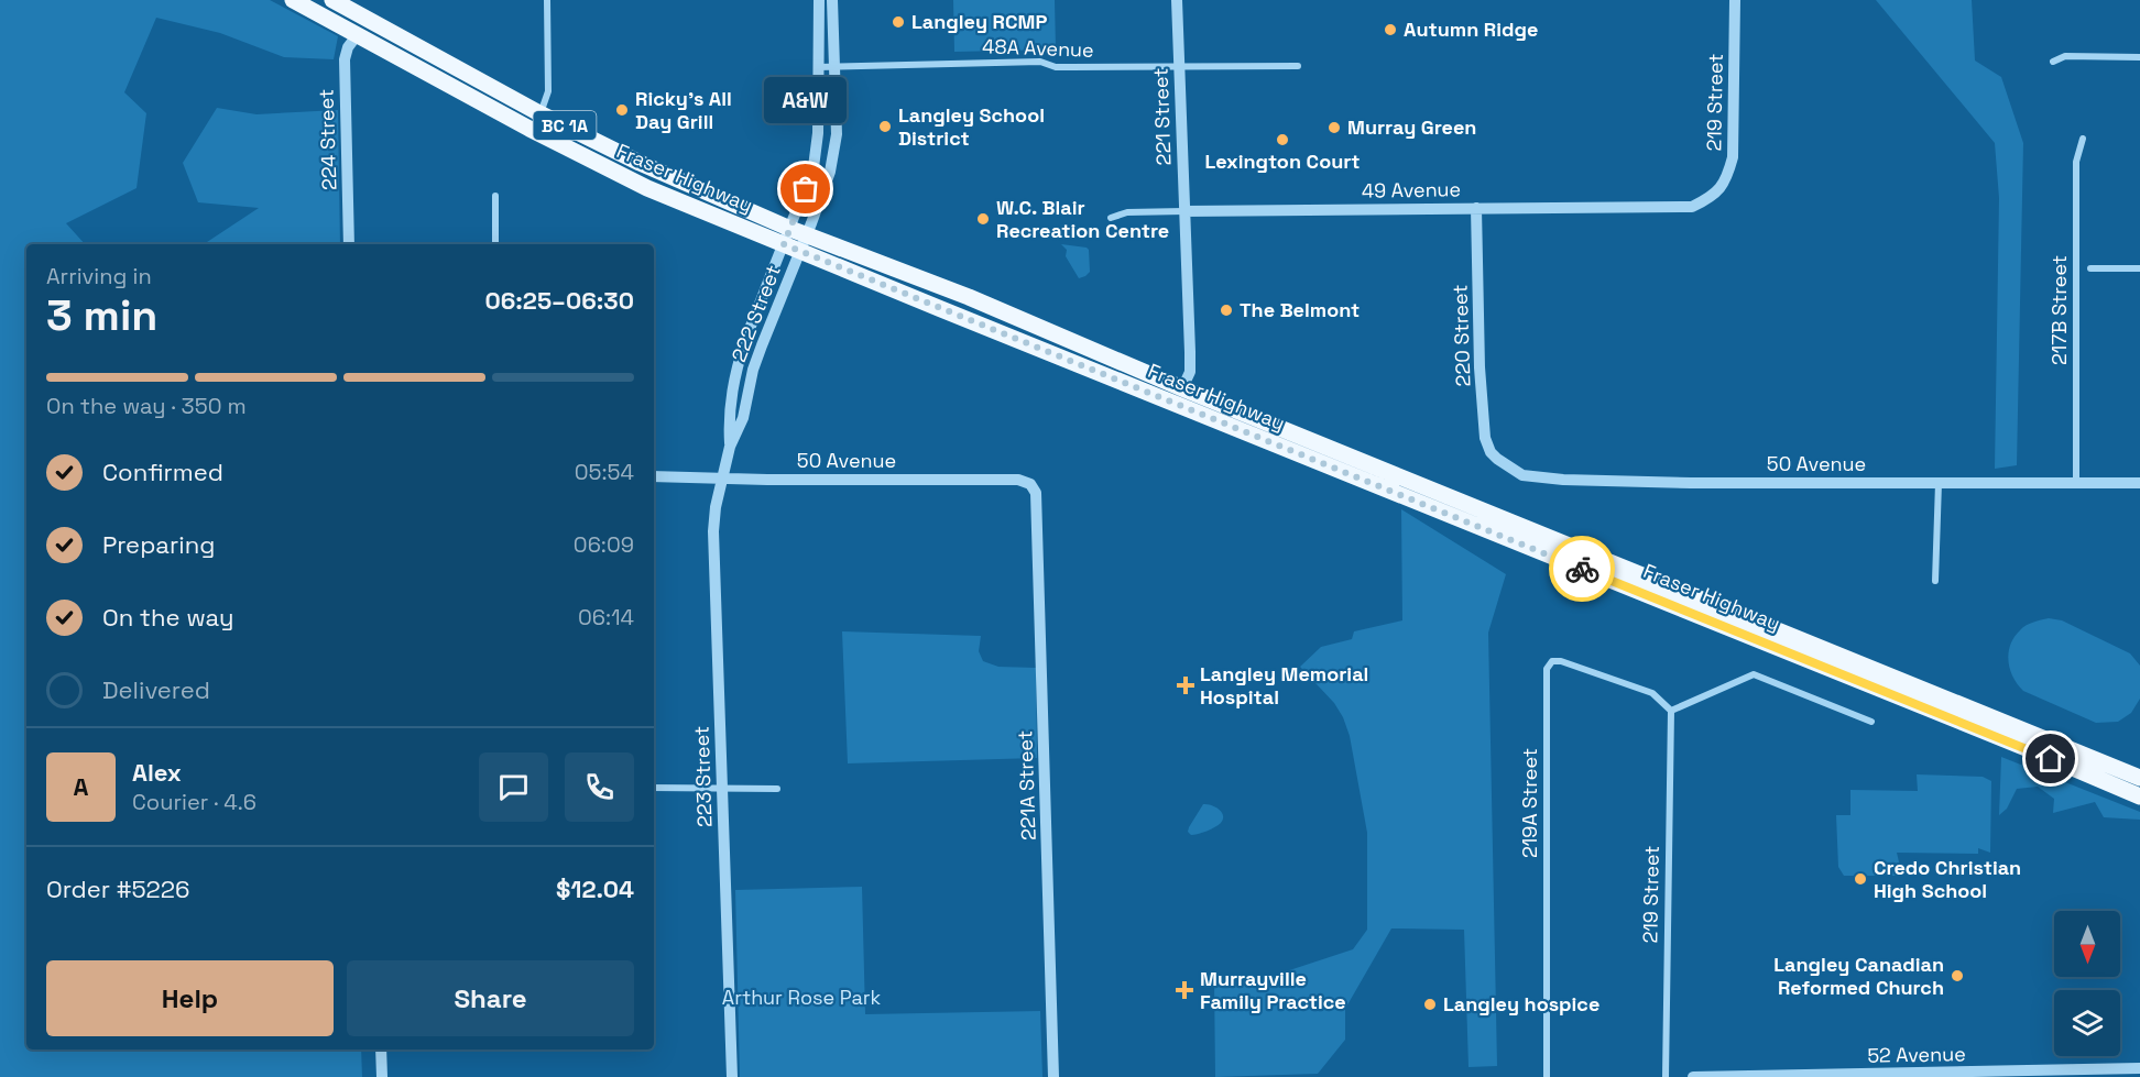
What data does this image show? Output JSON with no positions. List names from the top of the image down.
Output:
{
  "streets": {
    "main road": ["BC 1A", "Fraser Highway"],
    "street": [
      "48A Avenue",
      "219 Street",
      "221 Street",
      "224 Street",
      "49 Avenue",
      "217B Street",
      "222 Street",
      "220 Street",
      "50 Avenue",
      "223 Street",
      "221A Street",
      "219A Street",
      "52 Avenue"
    ]
  },
  "crossings": [
    ["48A Avenue", "221 Street"],
    ["48A Avenue", "222 Street"],
    ["219 Street", "49 Avenue"],
    ["219 Street", "219A Street"],
    ["221 Street", "Fraser Highway"],
    ["221 Street", "49 Avenue"],
    ["224 Street", "Fraser Highway"],
    ["Fraser Highway", "222 Street"],
    ["49 Avenue", "220 Street"],
    ["217B Street", "50 Avenue"],
    ["222 Street", "50 Avenue"],
    ["222 Street", "223 Street"],
    ["220 Street", "50 Avenue"],
    ["50 Avenue", "223 Street"],
    ["50 Avenue", "221A Street"]
  ],
  "parks": ["Arthur Rose Park"],
  "places": {
    "other": [
      "Langley RCMP",
      "Autumn Ridge",
      "Ricky's All Day Grill",
      "Langley School District",
      "Murray Green",
      "Lexington Court",
      "A&W",
      "W.C. Blair Recreation Centre",
      "The Belmont",
      "Credo Christian High School",
      "Langley Canadian Reformed Church",
      "Langley hospice"
    ],
    "health": ["Langley Memorial Hospital", "Murrayville Family Practice"]
  },
  "north": "bottom",
  "page": {
    "bubble": "A&W",
    "heading": ["3 min", "Arriving in", "06:25–06:30"],
    "panel": [
      "Alex",
      "Courier · 4.6",
      "Order #5226",
      "$12.04"
    ],
    "bar": "On the way · 350 m",
    "list": [
      ["Confirmed", "05:54"],
      ["Preparing", "06:09"],
      ["On the way", "06:14"],
      "Delivered"
    ],
    "round": "A",
    "buttons": ["Help", "Share"]
  }
}
